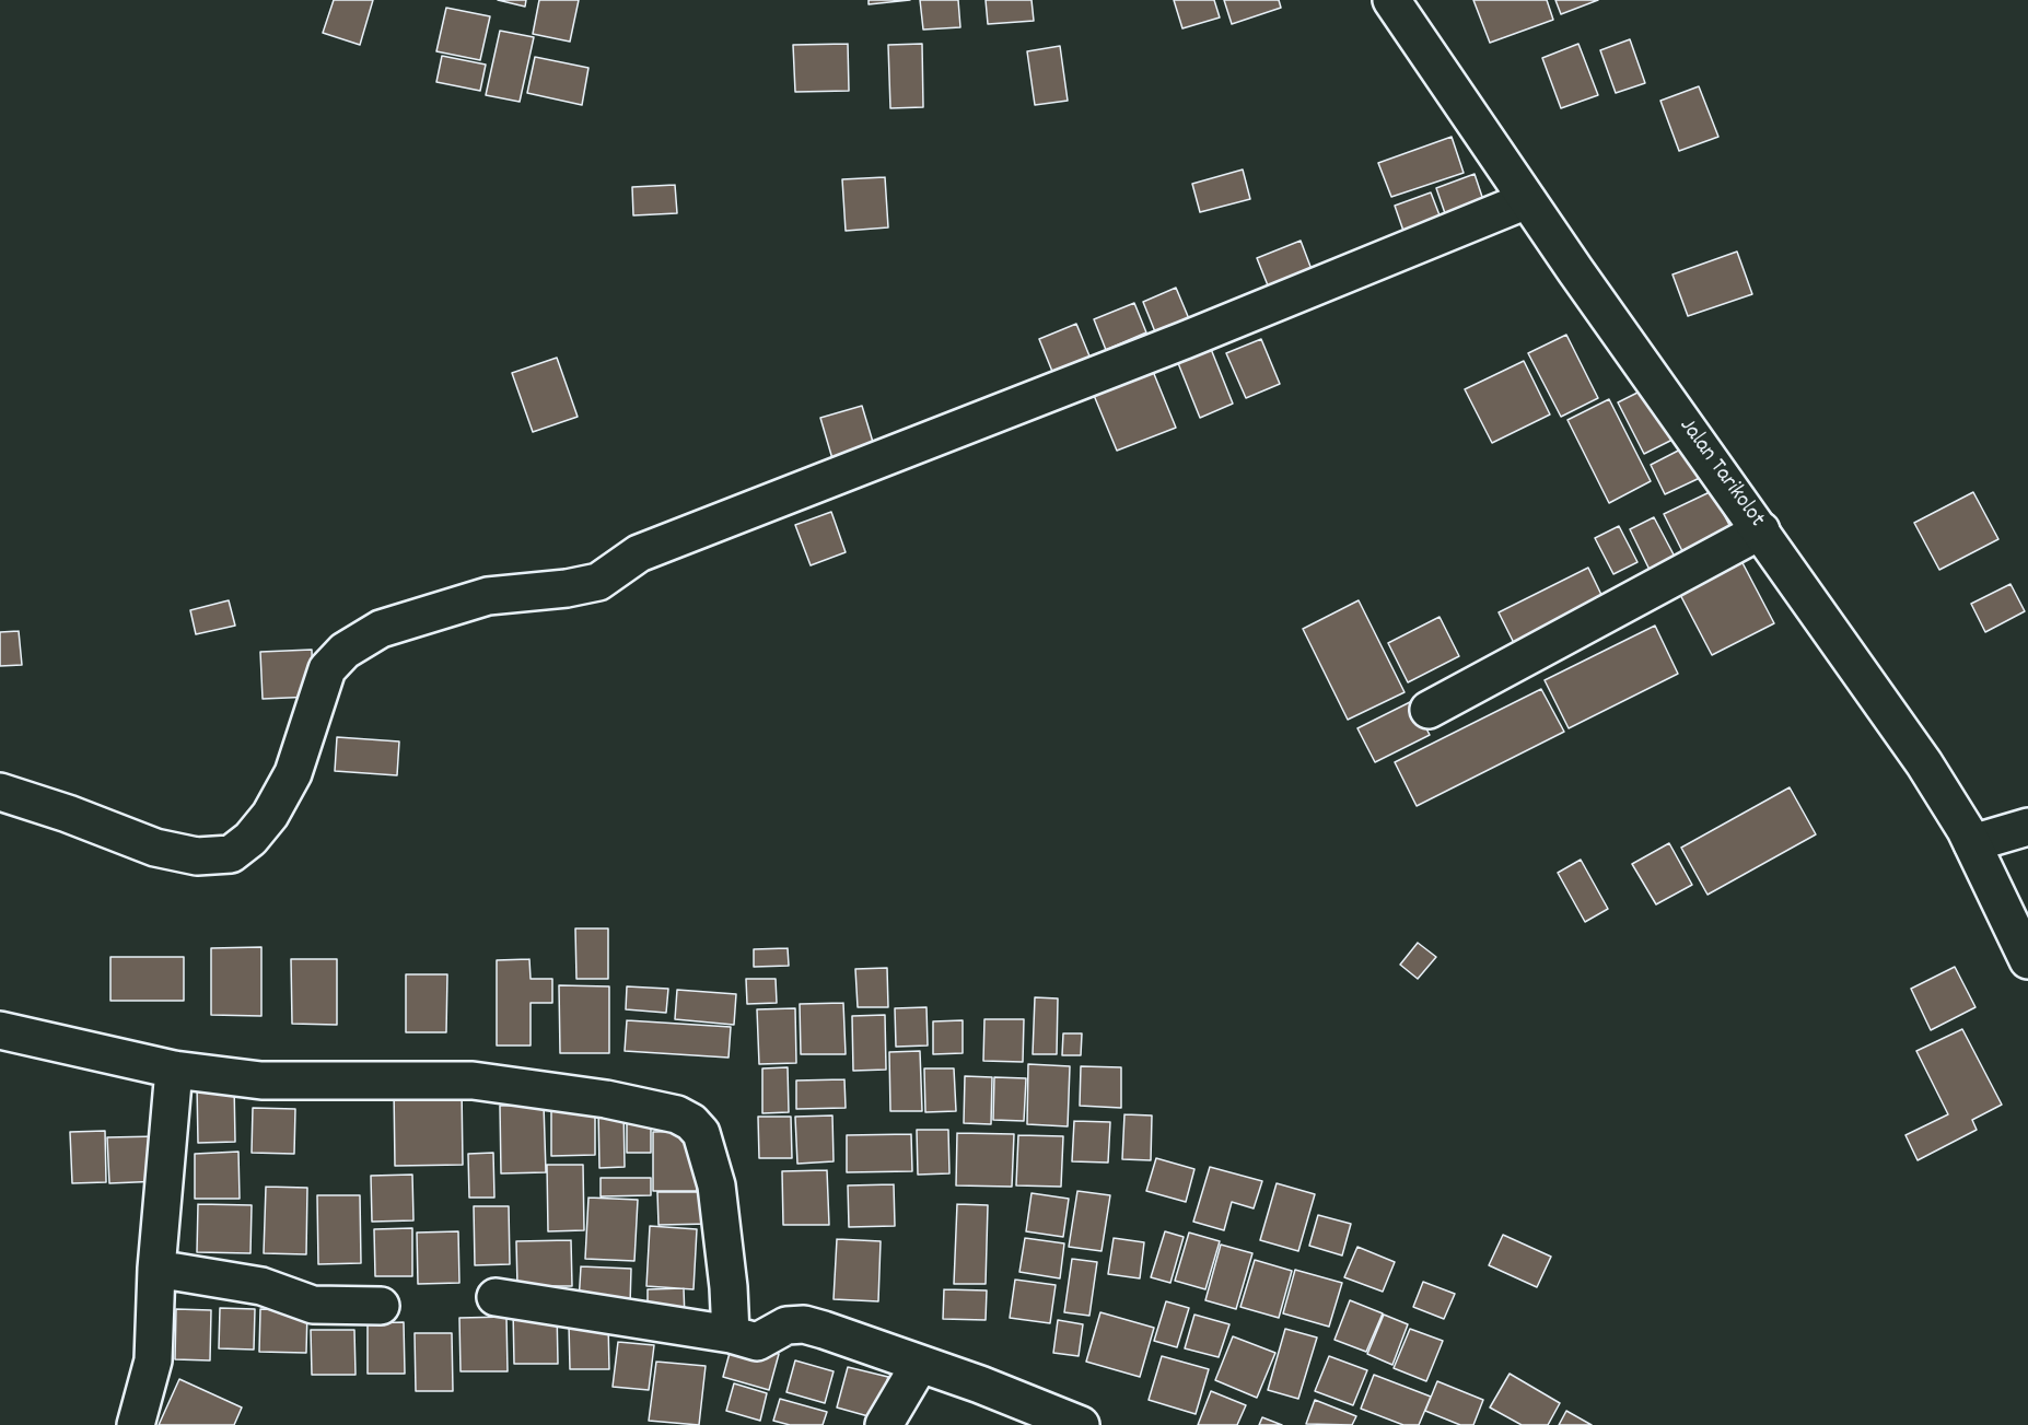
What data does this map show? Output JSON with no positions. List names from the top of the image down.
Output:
{
  "streets": {
    "street": ["Jalan Tarikolot"]
  }
}
